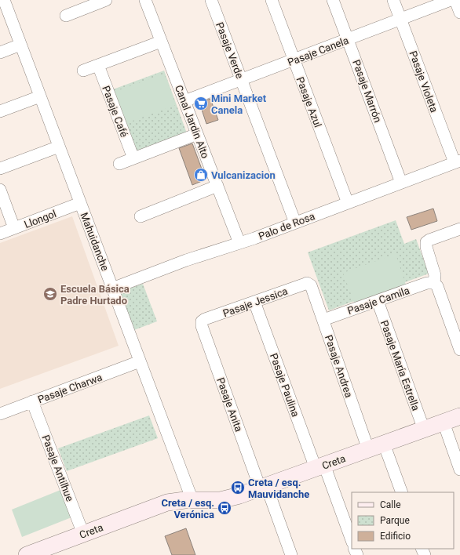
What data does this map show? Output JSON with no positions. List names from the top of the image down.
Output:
{
  "streets": {
    "street": [
      "Pasaje Verde",
      "Pasaje Canela",
      "Pasaje Violeta",
      "Pasaje Marrón",
      "Pasaje Azul",
      "Pasaje Café",
      "Canal Jardin Alto",
      "Llongol",
      "Palo de Rosa",
      "Mahuidanche",
      "Pasaje Camila",
      "Pasaje Jessica",
      "Pasaje María Estrella",
      "Pasaje Andrea",
      "Pasaje Paulina",
      "Pasaje Charwa",
      "Pasaje Anita",
      "Creta",
      "Pasaje Antilhue"
    ]
  },
  "crossings": [
    ["Pasaje Verde", "Pasaje Canela"],
    ["Pasaje Verde", "Palo de Rosa"],
    ["Pasaje Canela", "Pasaje Violeta"],
    ["Pasaje Canela", "Pasaje Marrón"],
    ["Pasaje Canela", "Pasaje Azul"],
    ["Pasaje Canela", "Canal Jardin Alto"],
    ["Pasaje Violeta", "Palo de Rosa"],
    ["Pasaje Marrón", "Palo de Rosa"],
    ["Pasaje Azul", "Palo de Rosa"],
    ["Canal Jardin Alto", "Palo de Rosa"],
    ["Llongol", "Mahuidanche"],
    ["Palo de Rosa", "Mahuidanche"],
    ["Mahuidanche", "Pasaje Charwa"],
    ["Mahuidanche", "Creta"],
    ["Pasaje Camila", "Pasaje María Estrella"],
    ["Pasaje Camila", "Pasaje Andrea"],
    ["Pasaje Jessica", "Pasaje Andrea"],
    ["Pasaje Jessica", "Pasaje Paulina"],
    ["Pasaje Jessica", "Pasaje Anita"],
    ["Pasaje María Estrella", "Creta"],
    ["Pasaje Andrea", "Creta"],
    ["Pasaje Paulina", "Creta"],
    ["Pasaje Charwa", "Pasaje Antilhue"],
    ["Pasaje Anita", "Creta"],
    ["Creta", "Pasaje Antilhue"]
  ],
  "places": {
    "supermarket": ["Mini Market Canela"],
    "shop": ["Vulcanizacion"],
    "school or university": ["Escuela Básica Padre Hurtado"],
    "bus stop": ["Creta / esq. Mauvidanche", "Creta / esq. Verónica"]
  },
  "legend": ["Calle", "Parque", "Edificio"]
}
